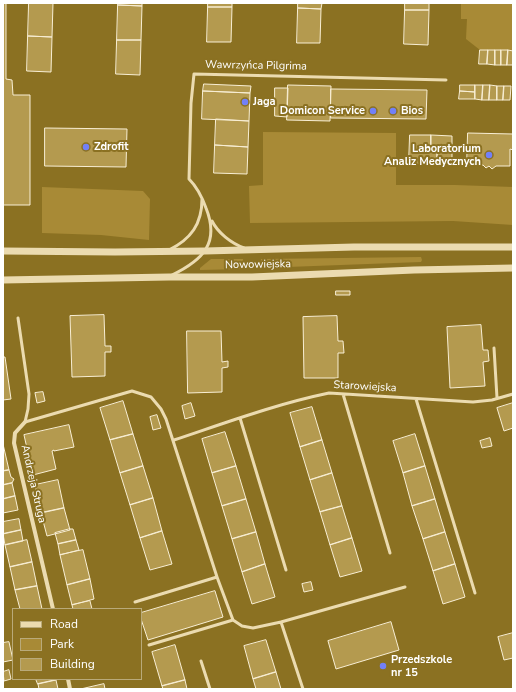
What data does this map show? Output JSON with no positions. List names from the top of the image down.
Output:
{
  "streets": {
    "street": ["Nowowiejska", "Andrzeja Struga"],
    "lane": ["Wawrzyńca Pilgrima", "Starowiejska"]
  },
  "crossings": [
    ["Wawrzyńca Pilgrima", "Nowowiejska"]
  ],
  "places": [
    "Jaga",
    "Domicon Service",
    "Bios",
    "Zdrofit",
    "Laboratorium Analiz Medycznych",
    "Przedszkole nr 15"
  ],
  "legend": ["Road", "Park", "Building"]
}
